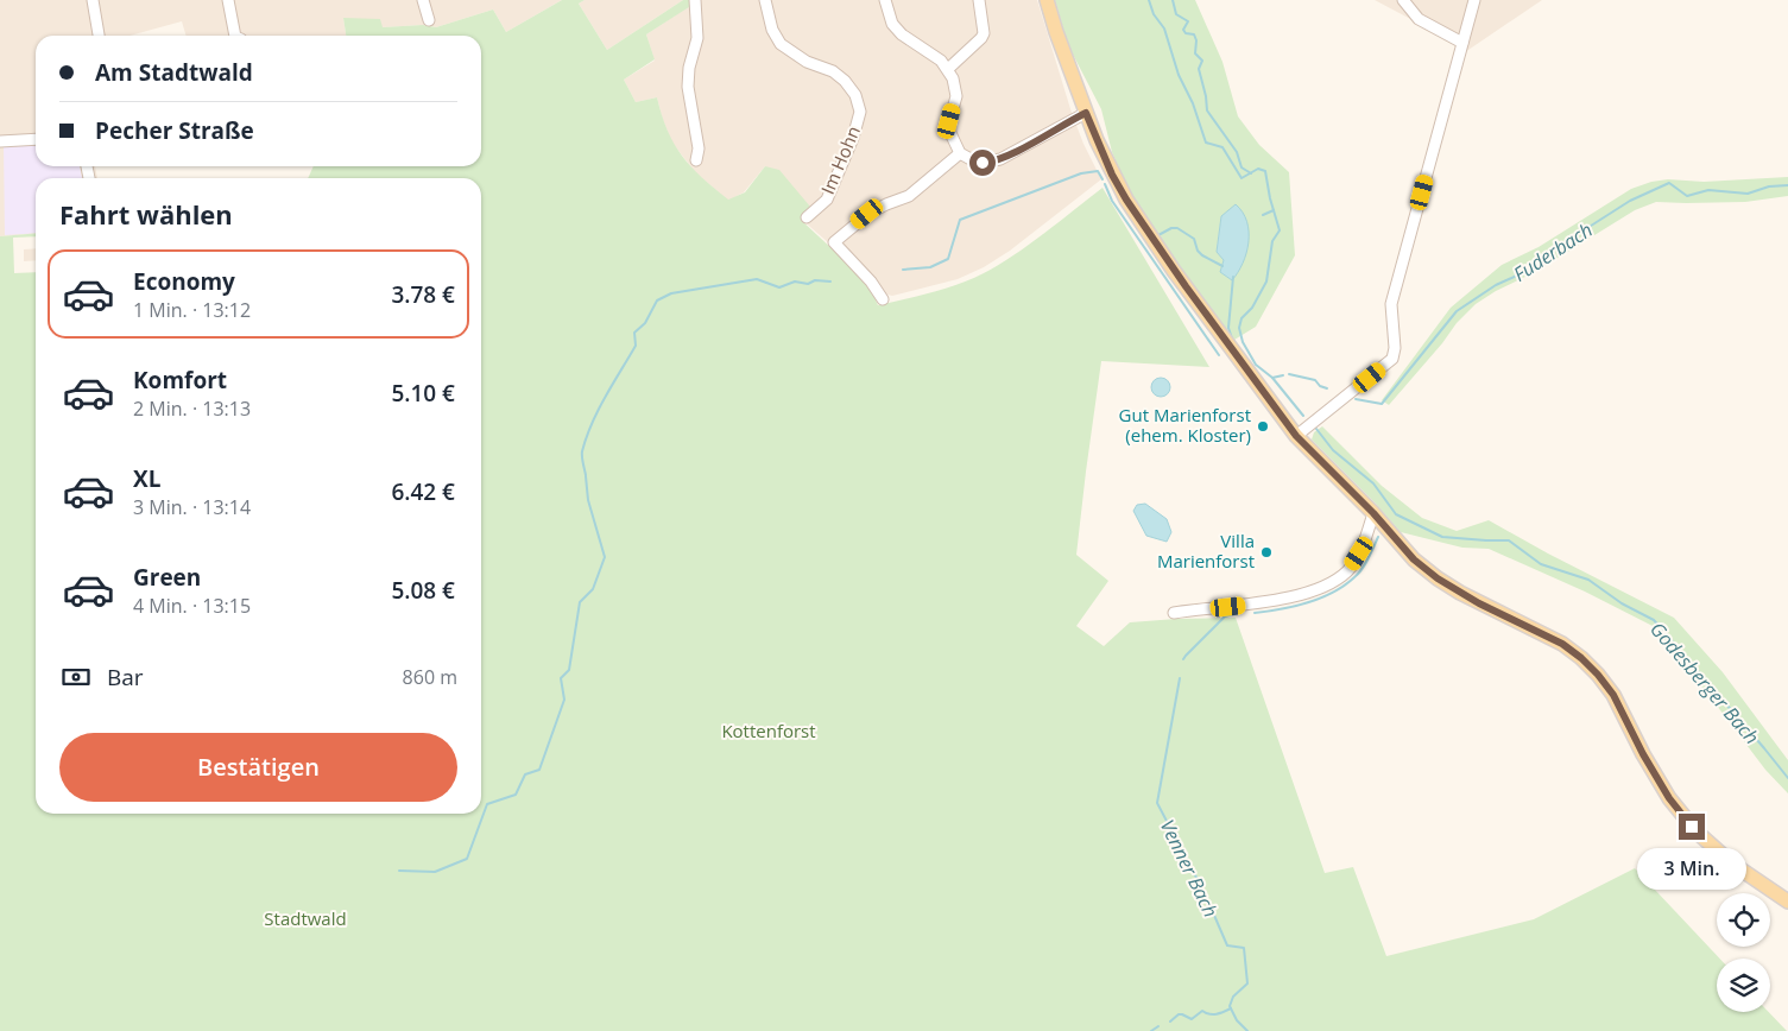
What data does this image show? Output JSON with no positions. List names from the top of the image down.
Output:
{
  "streets": {
    "street": ["Im Hohn"]
  },
  "water": ["Fuderbach", "Godesberger Bach", "Venner Bach"],
  "parks": ["Kottenforst", "Stadtwald"],
  "places": ["Gut Marienforst (ehem. Kloster)", "Villa Marienforst"],
  "page": {
    "banner": ["Am Stadtwald", "Pecher Straße"],
    "heading": "Fahrt wählen",
    "list": [
      {
        "name": "Economy",
        "note": "1 Min. · 13:12",
        "value": "3.78 €"
      },
      {
        "name": "Komfort",
        "note": "2 Min. · 13:13",
        "value": "5.10 €"
      },
      {
        "name": "XL",
        "note": "3 Min. · 13:14",
        "value": "6.42 €"
      },
      {
        "name": "Green",
        "note": "4 Min. · 13:15",
        "value": "5.08 €"
      }
    ],
    "pay": ["Bar", "860 m"],
    "buttons": "Bestätigen",
    "bubble": "3 Min."
  }
}
